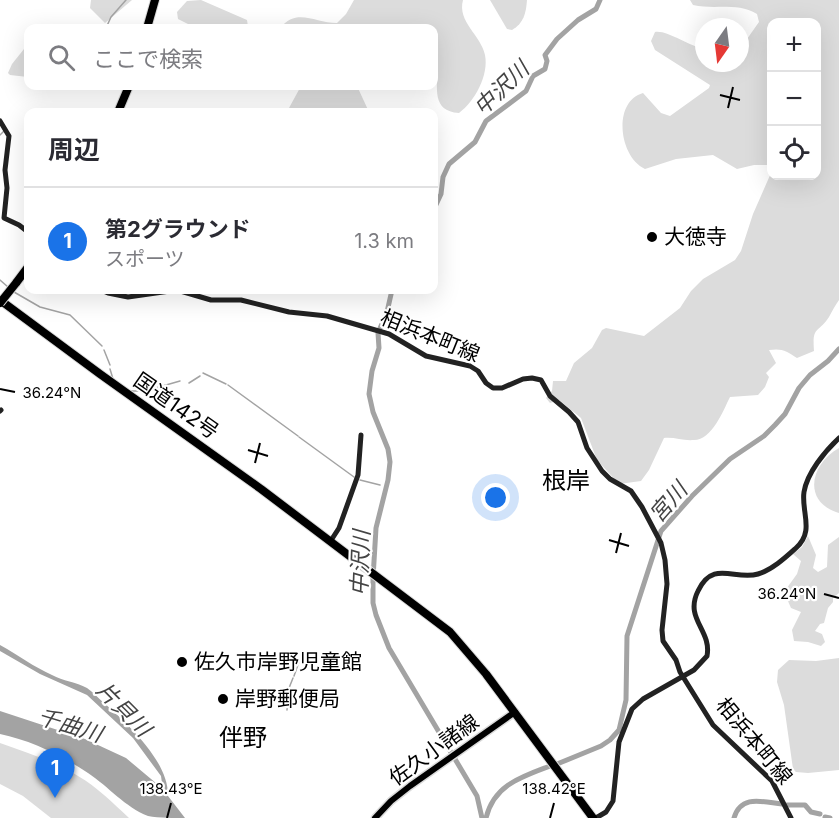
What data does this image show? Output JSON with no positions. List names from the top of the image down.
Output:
{
  "streets": {
    "highway": ["国道142号"],
    "main road": ["相浜本町線", "佐久小諸線"]
  },
  "crossings": [
    ["国道142号", "佐久小諸線"]
  ],
  "districts": ["根岸", "伴野"],
  "water": [
    "中沢川",
    "宮川",
    "片貝川",
    "千曲川"
  ],
  "places": ["大徳寺", "佐久市岸野児童館", "岸野郵便局"],
  "north": "bottom",
  "page": {
    "map_buttons": ["+", "−"],
    "search": "ここで検索",
    "heading": "周辺",
    "list": [
      {
        "mark": "1",
        "name": "第2グラウンド",
        "note": "スポーツ",
        "value": "1.3 km"
      }
    ],
    "pins": "1"
  },
  "coordinates": ["36.24°N", "138.43°E", "138.42°E"]
}
